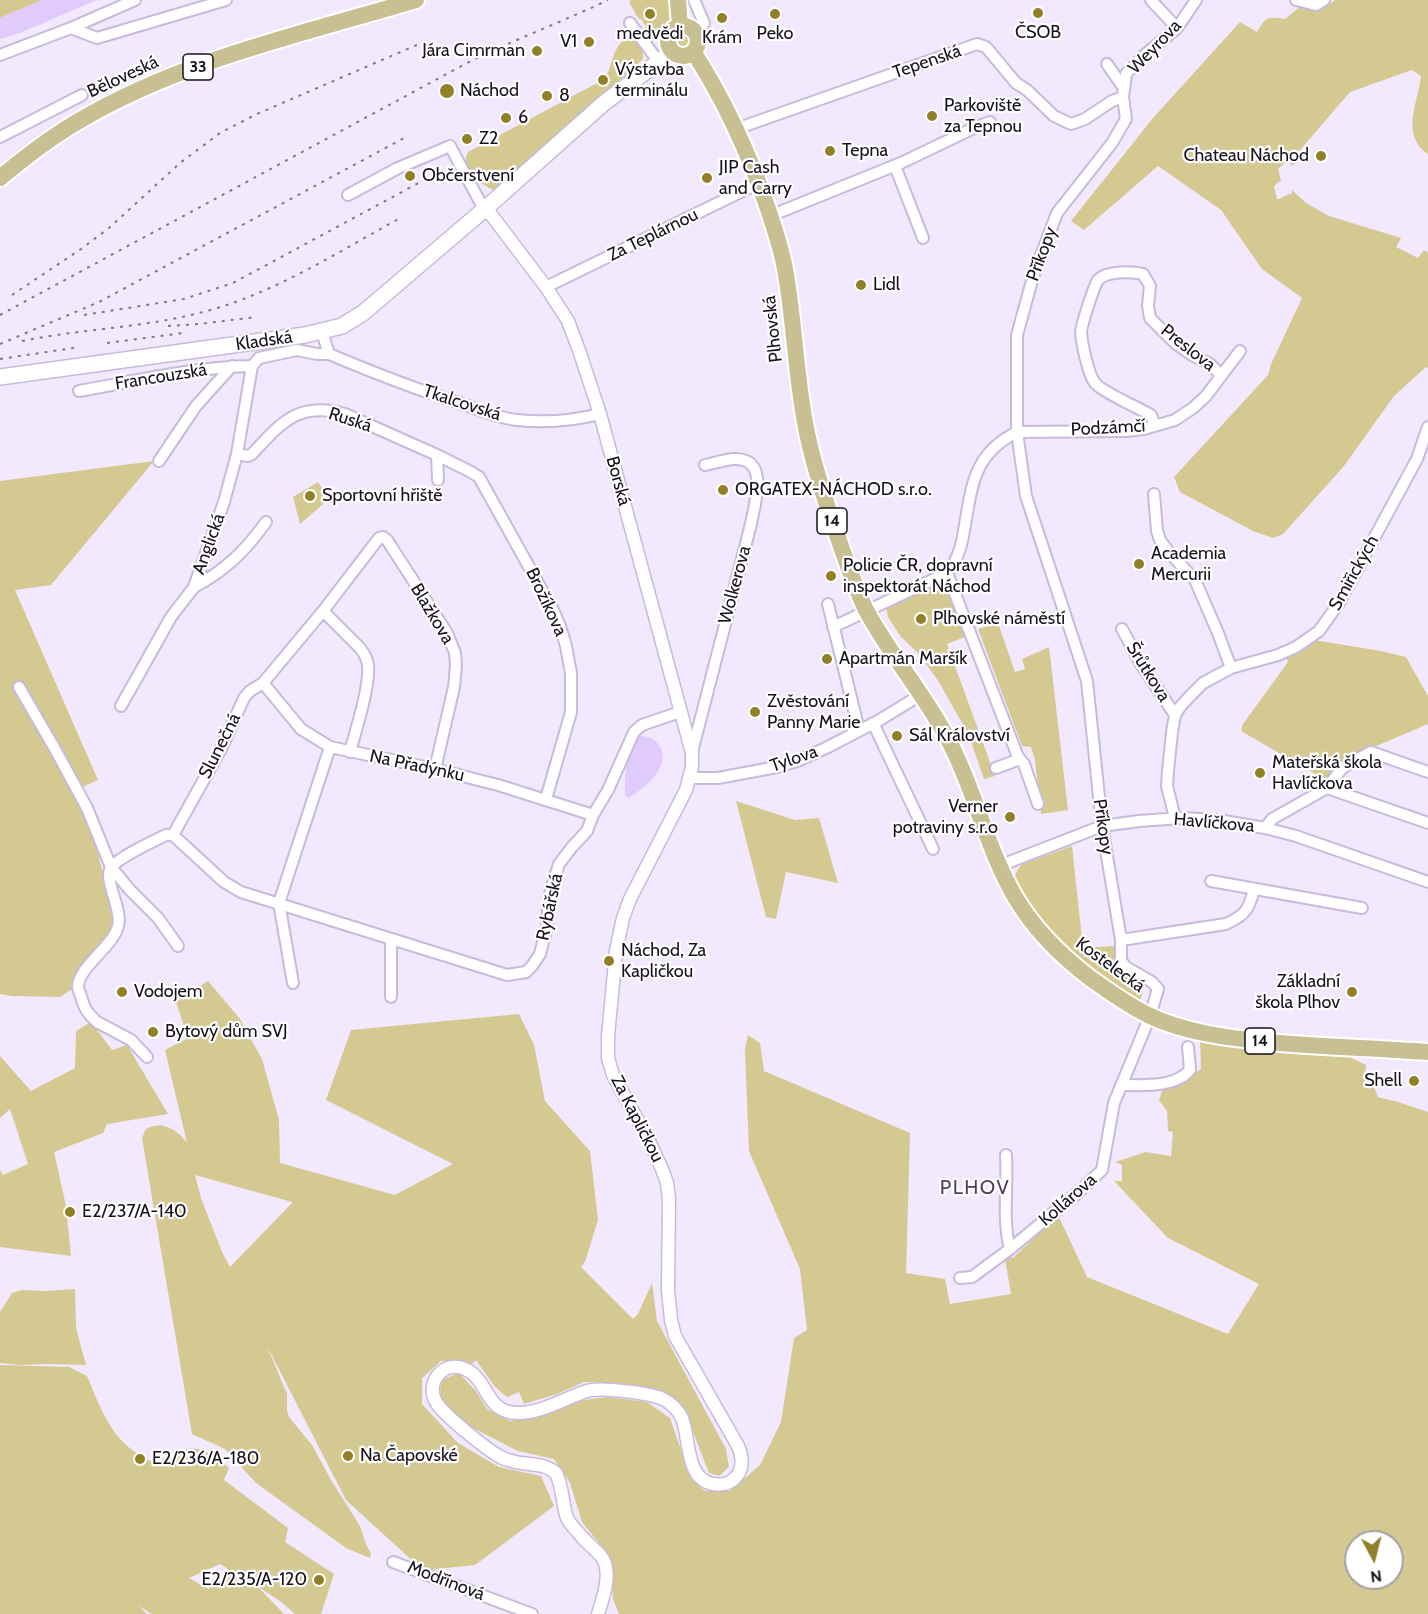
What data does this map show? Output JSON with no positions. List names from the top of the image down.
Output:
{
  "streets": {
    "main road": [
      "33",
      "Běloveská",
      "Plhovská",
      "Kladská",
      "14",
      "Kostelecká"
    ],
    "street": [
      "Weyrova",
      "Tepenská",
      "Za Teplárnou",
      "Příkopy",
      "Preslova",
      "Francouzská",
      "Tkalcovská",
      "Ruská",
      "Podzámčí",
      "Borská",
      "Anglická",
      "Smiřických",
      "Wolkerova",
      "Brožíkova",
      "Blažkova",
      "Šrůtkova",
      "Slunečná",
      "Tylova",
      "Na Přadýnku",
      "Havlíčkova",
      "Rybářská",
      "Za Kapličkou",
      "Kollárova",
      "Modřínová"
    ]
  },
  "crossings": [
    ["Weyrova", "Tepenská"],
    ["Weyrova", "Příkopy"],
    ["Tepenská", "Příkopy"],
    ["Tepenská", "Plhovská"],
    ["Za Teplárnou", "Plhovská"],
    ["Za Teplárnou", "Borská"],
    ["Příkopy", "Podzámčí"],
    ["Příkopy", "Havlíčkova"],
    ["Příkopy", "Kostelecká"],
    ["Příkopy", "Kollárova"],
    ["Plhovská", "Kladská"],
    ["Plhovská", "14"],
    ["Kladská", "Borská"],
    ["Preslova", "Podzámčí"],
    ["Francouzská", "Tkalcovská"],
    ["Tkalcovská", "Borská"],
    ["Tkalcovská", "Anglická"],
    ["Ruská", "Anglická"],
    ["Ruská", "Brožíkova"],
    ["Borská", "Wolkerova"],
    ["Borská", "Tylova"],
    ["Borská", "Rybářská"],
    ["Borská", "Za Kapličkou"],
    ["14", "Tylova"],
    ["14", "Kostelecká"],
    ["Smiřických", "Šrůtkova"],
    ["Brožíkova", "Na Přadýnku"],
    ["Blažkova", "Slunečná"],
    ["Blažkova", "Na Přadýnku"],
    ["Slunečná", "Na Přadýnku"],
    ["Slunečná", "Rybářská"],
    ["Tylova", "Kostelecká"],
    ["Tylova", "Za Kapličkou"],
    ["Na Přadýnku", "Rybářská"],
    ["Havlíčkova", "Kostelecká"],
    ["Kostelecká", "Kollárova"]
  ],
  "districts": ["PLHOV"],
  "places": [
    "ČSOB",
    "medvědi",
    "Peko",
    "Krám",
    "V1",
    "Jára Cimrman",
    "Výstavba terminálu",
    "Náchod",
    "8",
    "Parkoviště za Tepnou",
    "6",
    "Z2",
    "Tepna",
    "Chateau Náchod",
    "Občerstvení",
    "JIP Cash and Carry",
    "Lidl",
    "ORGATEX-NÁCHOD s.r.o.",
    "Sportovní hřiště",
    "Academia Mercurii",
    "Policie ČR, dopravní inspektorát Náchod",
    "Plhovské náměstí",
    "Apartmán Maršík",
    "Zvěstování Panny Marie",
    "Sál Království",
    "Mateřská škola Havlíčkova",
    "Verner potraviny s.r.o",
    "Náchod, Za Kapličkou",
    "Vodojem",
    "Základní škola Plhov",
    "Bytový dům SVJ",
    "Shell",
    "E2/237/A-140",
    "Na Čapovské",
    "E2/236/A-180",
    "E2/235/A-120"
  ],
  "north": "bottom"
}
